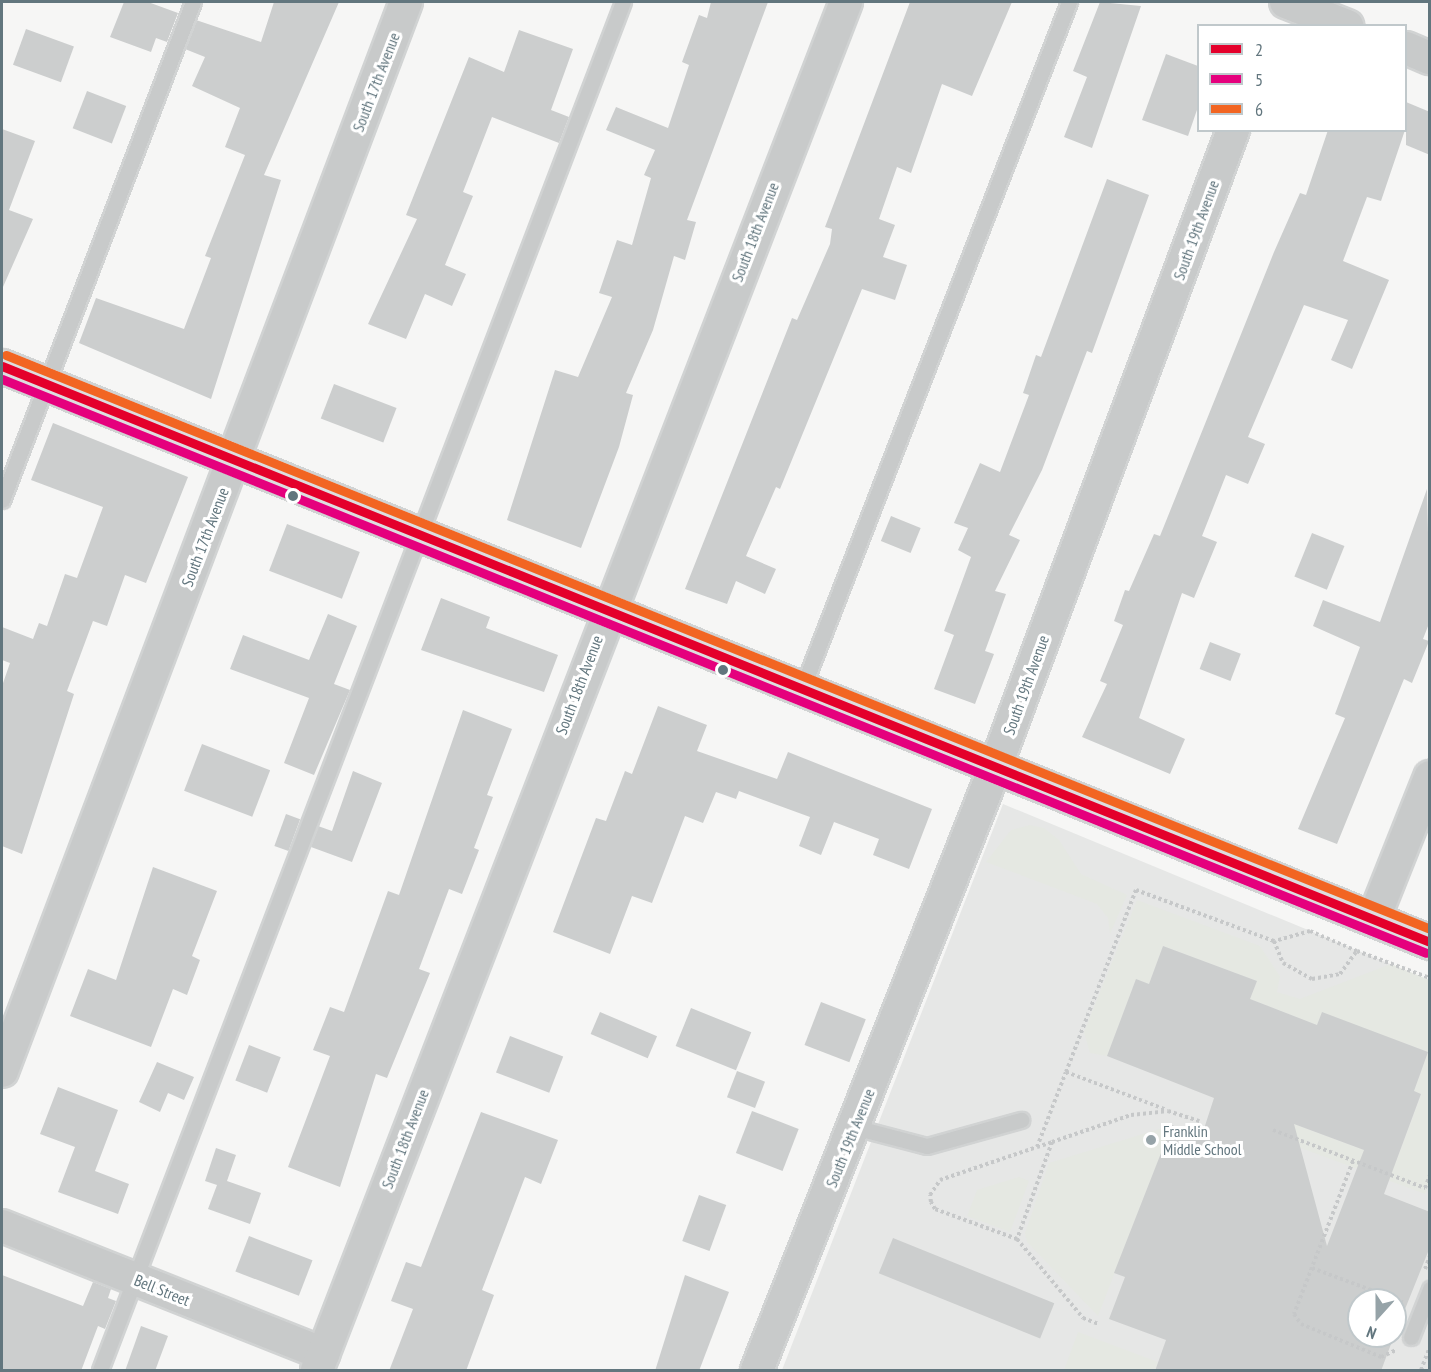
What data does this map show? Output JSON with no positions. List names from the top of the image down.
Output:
{
  "streets": {
    "street": [
      "South 17th Avenue",
      "South 19th Avenue",
      "South 18th Avenue",
      "Bell Street"
    ]
  },
  "crossings": [
    ["South 18th Avenue", "Bell Street"]
  ],
  "places": ["Franklin Middle School"],
  "lines": ["transit line 6", "transit line 2", "transit line 5"],
  "legend": ["2", "5", "6"],
  "north": "bottom"
}
